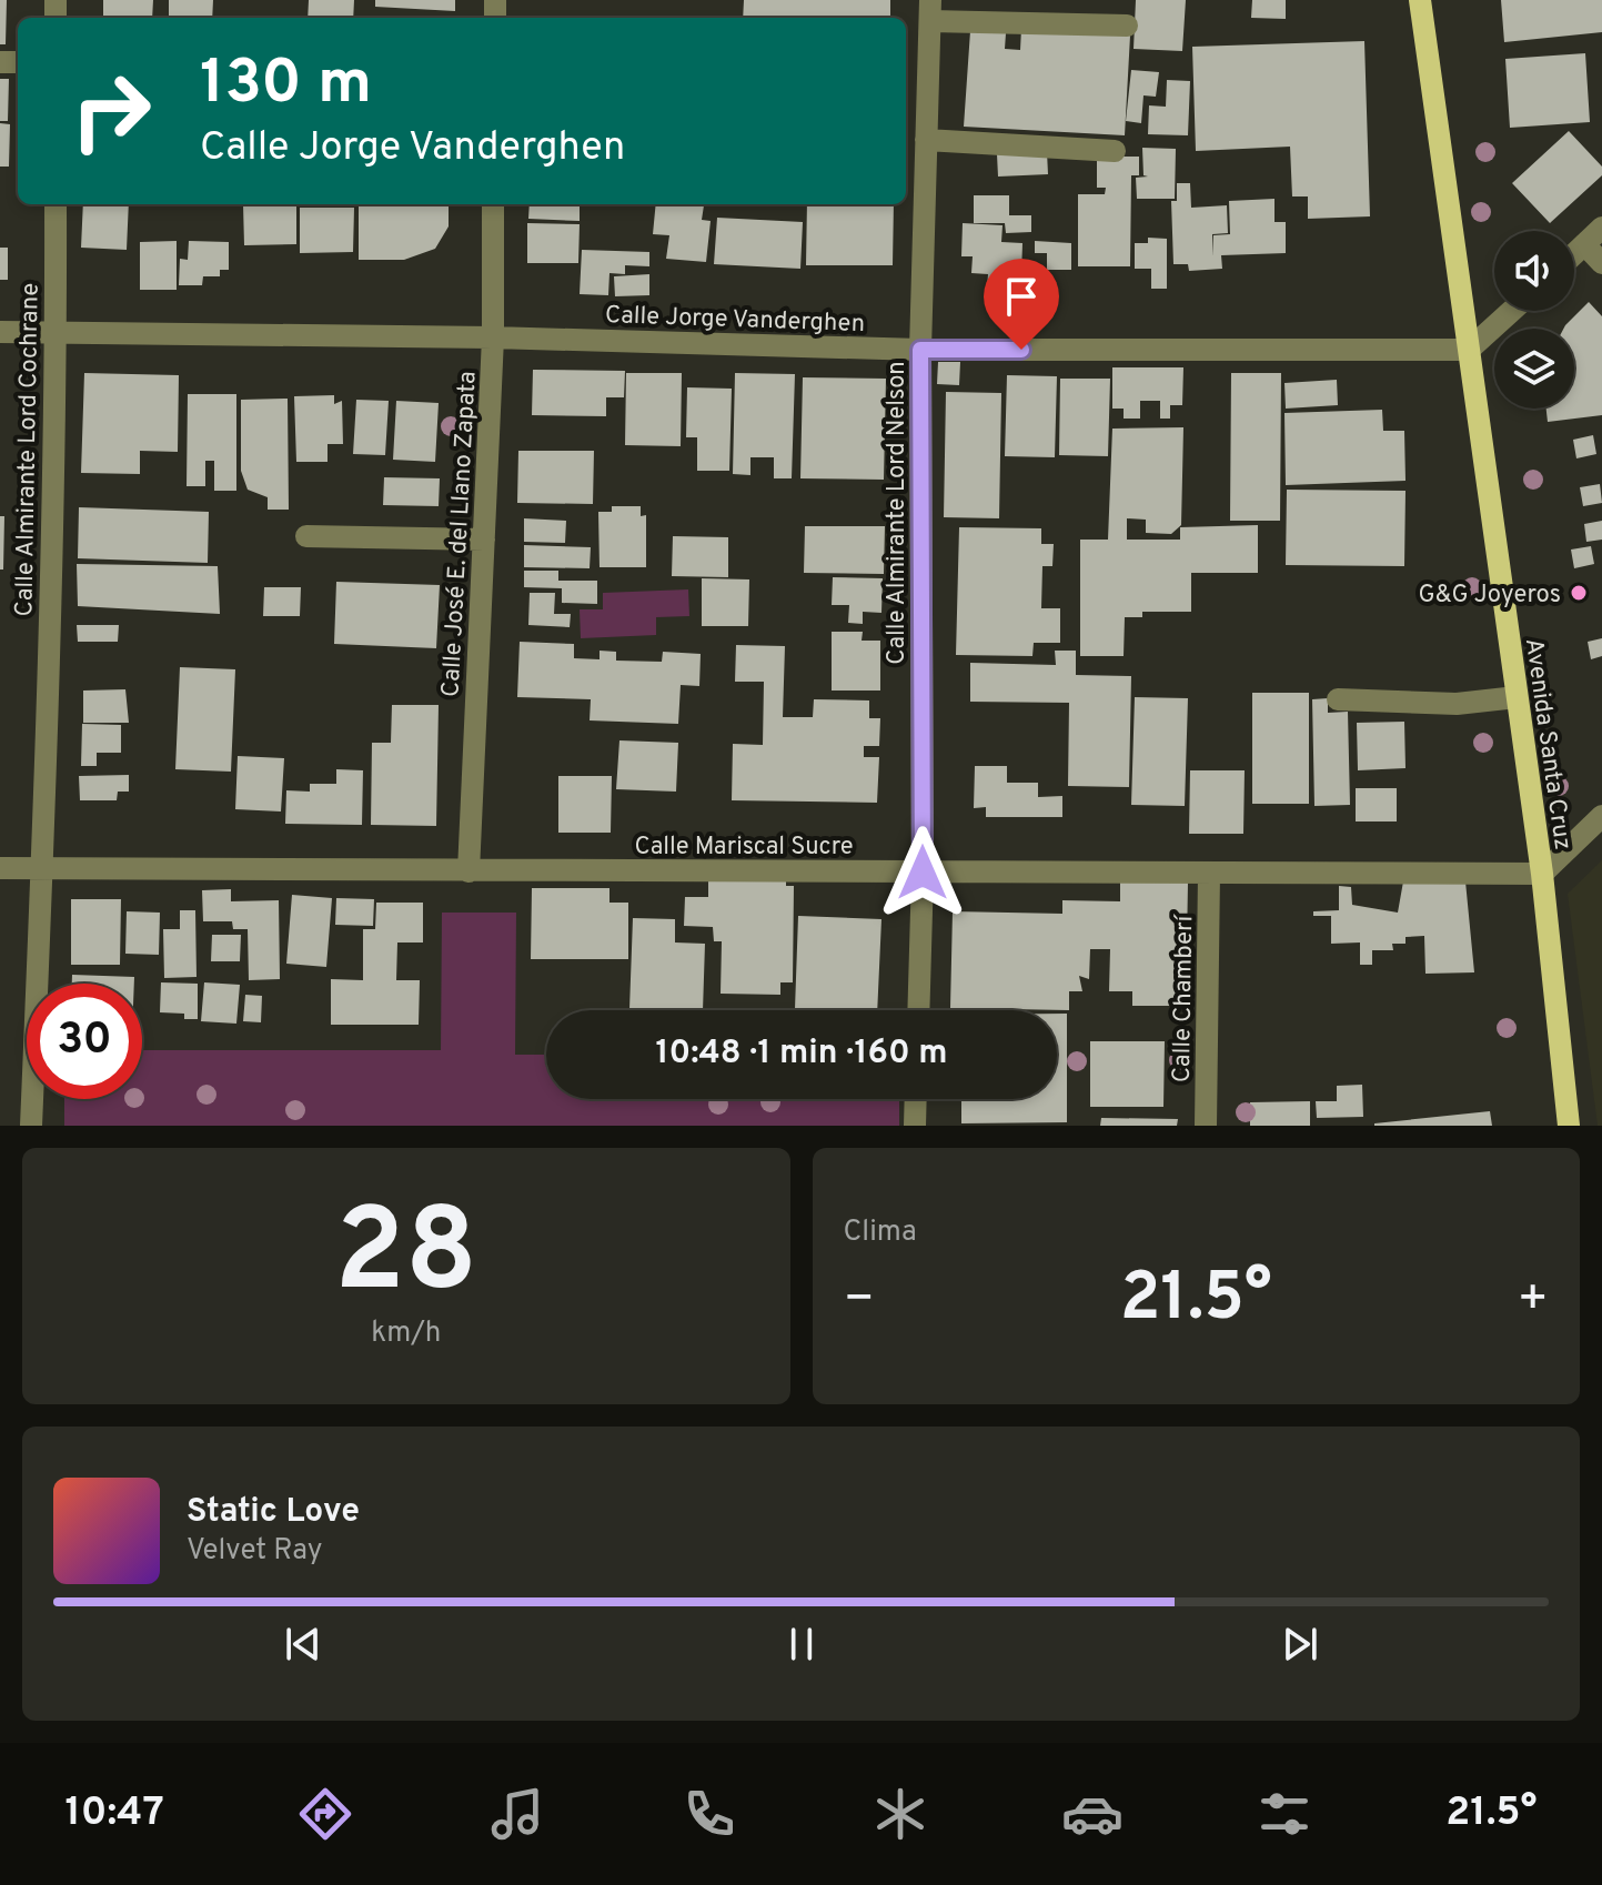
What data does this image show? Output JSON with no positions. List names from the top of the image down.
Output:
{
  "streets": {
    "main road": ["Avenida Santa Cruz"],
    "street": [
      "Calle Jorge Vanderghen",
      "Calle Almirante Lord Cochrane",
      "Calle Almirante Lord Nelson",
      "Calle José E. del Llano Zapata",
      "Calle Mariscal Sucre",
      "Calle Chamberí"
    ]
  },
  "crossings": [
    ["Calle Jorge Vanderghen", "Calle Almirante Lord Cochrane"],
    ["Calle Jorge Vanderghen", "Calle Almirante Lord Nelson"],
    ["Calle Jorge Vanderghen", "Calle José E. del Llano Zapata"],
    ["Calle Jorge Vanderghen", "Avenida Santa Cruz"],
    ["Calle Almirante Lord Cochrane", "Calle Mariscal Sucre"],
    ["Calle Almirante Lord Nelson", "Calle Mariscal Sucre"],
    ["Calle José E. del Llano Zapata", "Calle Mariscal Sucre"],
    ["Avenida Santa Cruz", "Calle Mariscal Sucre"],
    ["Calle Mariscal Sucre", "Calle Chamberí"]
  ],
  "places": ["G&G Joyeros"],
  "page": {
    "turn": ["130 m", "Calle Jorge Vanderghen"],
    "limit": "30",
    "trip": "10:48 · 1 min · 160 m",
    "tile": [
      ["28", "km/h"],
      "Clima"
    ],
    "heat": ["−", "21.5°", "+"],
    "song": ["Static Love", "Velvet Ray"],
    "tabs": ["10:47", "21.5°"]
  }
}
